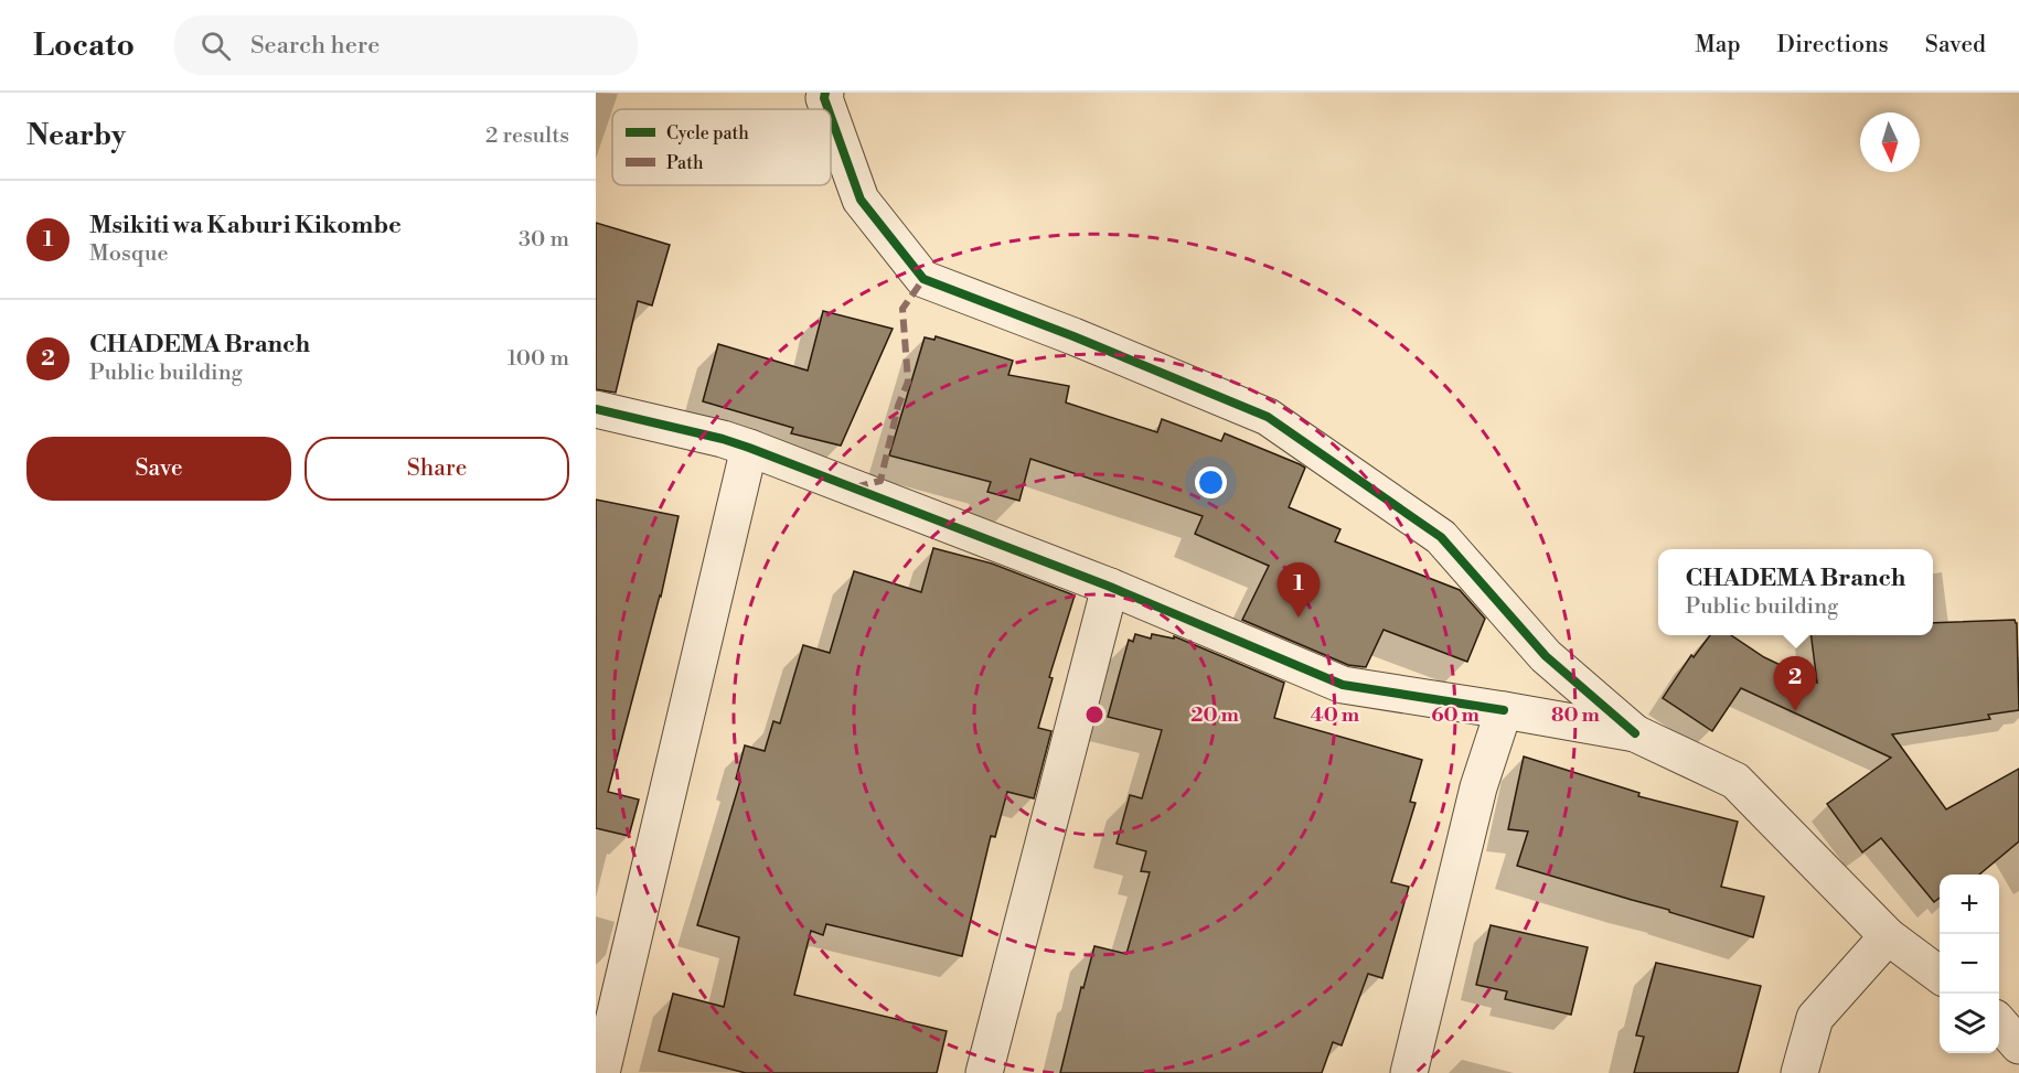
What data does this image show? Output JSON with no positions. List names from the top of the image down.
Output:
{
  "legend": ["Cycle path", "Path"],
  "north": "bottom",
  "page": {
    "header": "Locato",
    "search": "Search here",
    "nav": ["Map", "Directions", "Saved"],
    "heading": ["Nearby", "2 results"],
    "list": [
      {
        "mark": "1",
        "name": "Msikiti wa Kaburi Kikombe",
        "note": "Mosque",
        "value": "30 m"
      },
      {
        "mark": "2",
        "name": "CHADEMA Branch",
        "note": "Public building",
        "value": "100 m"
      }
    ],
    "buttons": ["Save", "Share"],
    "popup": ["CHADEMA Branch", "Public building"],
    "pins": ["1", "2"],
    "map_buttons": ["+", "−"]
  },
  "rings": [
    "20 m",
    "40 m",
    "60 m",
    "80 m"
  ]
}
